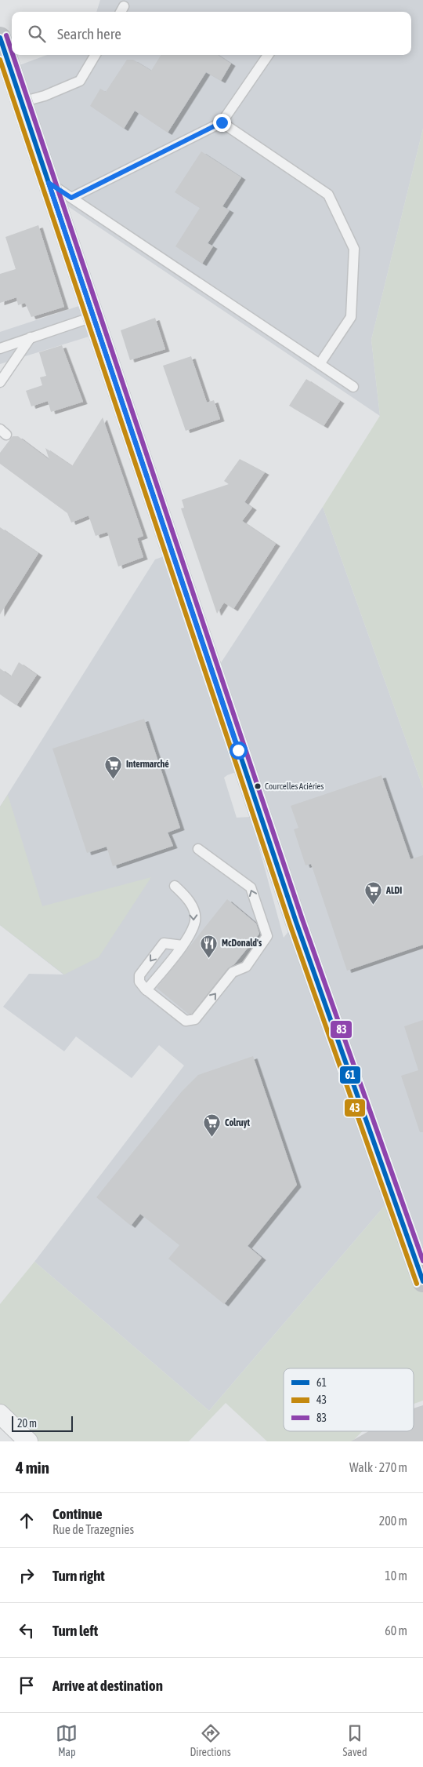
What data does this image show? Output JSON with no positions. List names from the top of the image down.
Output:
{
  "places": {
    "supermarket": ["Intermarché", "ALDI", "Colruyt"],
    "other": ["Courcelles Aciéries"],
    "restaurant": ["McDonald's"]
  },
  "lines": ["transit line 83", "transit line 61", "transit line 43"],
  "legend": ["61", "43", "83"],
  "scale_bar": "20 m",
  "page": {
    "search": "Search here",
    "scale": "20 m",
    "heading": ["4 min", "Walk · 270 m"],
    "list": [
      ["Continue", "Rue de Trazegnies", "200 m"],
      ["Turn right", "10 m"],
      ["Turn left", "60 m"],
      "Arrive at destination"
    ],
    "nav": ["Map", "Directions", "Saved"]
  }
}
